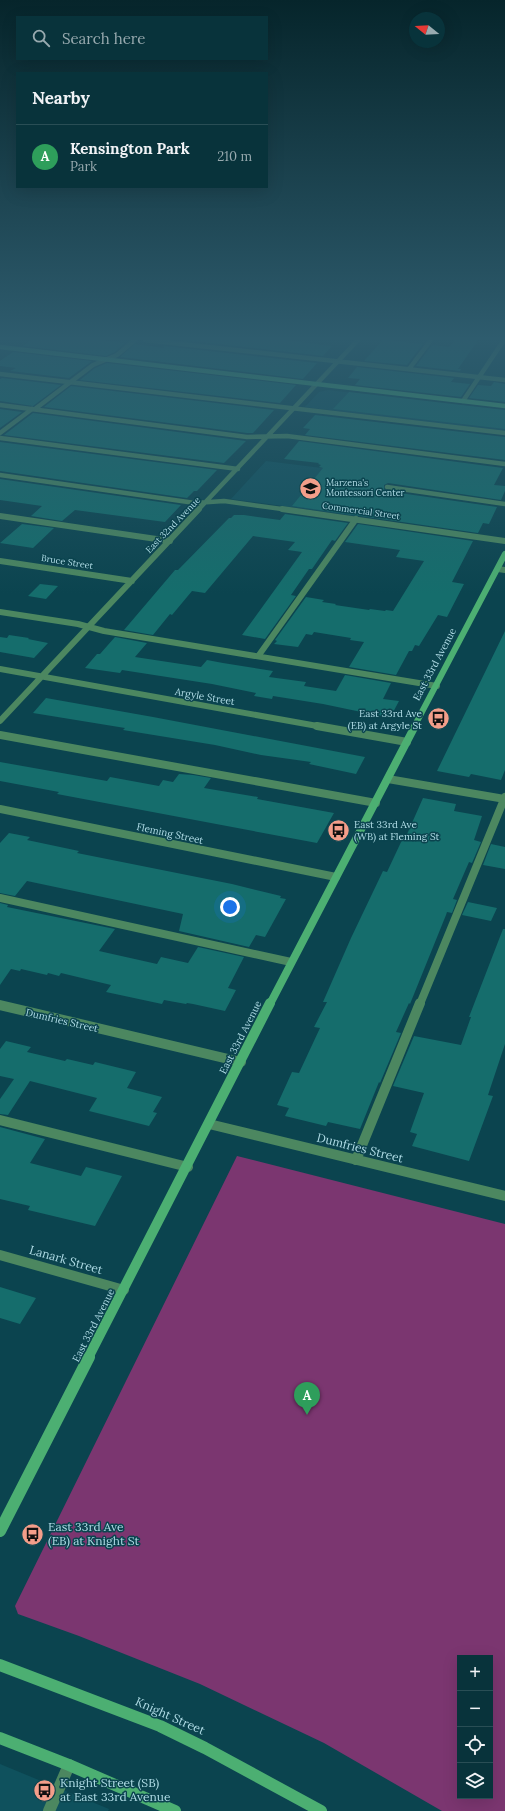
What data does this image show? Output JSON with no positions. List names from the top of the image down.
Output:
{
  "streets": {
    "street": [
      "Commercial Street",
      "East 32nd Avenue",
      "Bruce Street",
      "East 33rd Avenue",
      "Argyle Street",
      "Fleming Street",
      "Dumfries Street",
      "Lanark Street",
      "Knight Street"
    ]
  },
  "crossings": [
    ["Commercial Street", "East 32nd Avenue"],
    ["East 32nd Avenue", "Bruce Street"],
    ["East 32nd Avenue", "Argyle Street"],
    ["East 33rd Avenue", "Argyle Street"],
    ["East 33rd Avenue", "Fleming Street"],
    ["East 33rd Avenue", "Dumfries Street"],
    ["East 33rd Avenue", "Lanark Street"]
  ],
  "places": {
    "school or university": ["Marzena's Montessori Center"],
    "bus stop": [
      "East 33rd Ave (EB) at Argyle St",
      "East 33rd Ave (WB) at Fleming St",
      "East 33rd Ave (EB) at Knight St",
      "Knight Street (SB) at East 33rd Avenue"
    ]
  },
  "north": "left",
  "page": {
    "search": "Search here",
    "heading": "Nearby",
    "list": [
      {
        "mark": "A",
        "name": "Kensington Park",
        "note": "Park",
        "value": "210 m"
      }
    ],
    "pins": "A",
    "map_buttons": ["+", "−"]
  }
}
